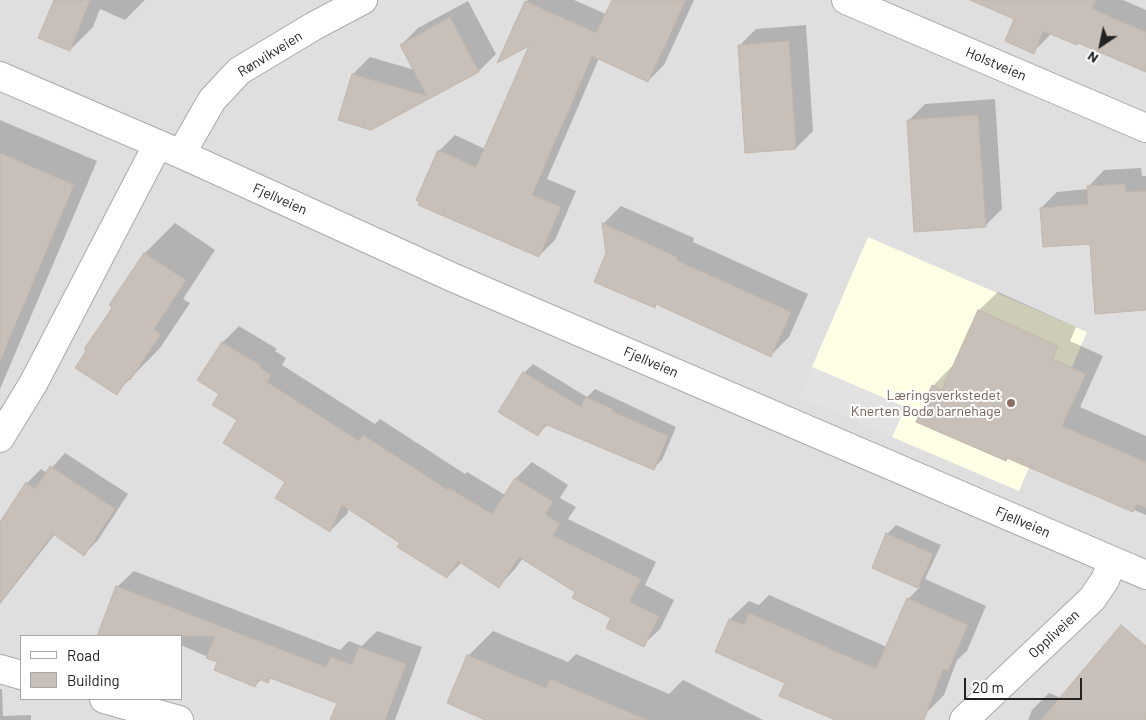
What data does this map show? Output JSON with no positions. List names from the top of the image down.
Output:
{
  "streets": {
    "street": [
      "Rønvikveien",
      "Holstveien",
      "Fjellveien",
      "Oppliveien"
    ]
  },
  "crossings": [
    ["Rønvikveien", "Fjellveien"],
    ["Fjellveien", "Oppliveien"]
  ],
  "places": ["Læringsverkstedet Knerten Bodø barnehage"],
  "legend": ["Road", "Building"],
  "scale_bar": "20 m",
  "north": "bottom left"
}
